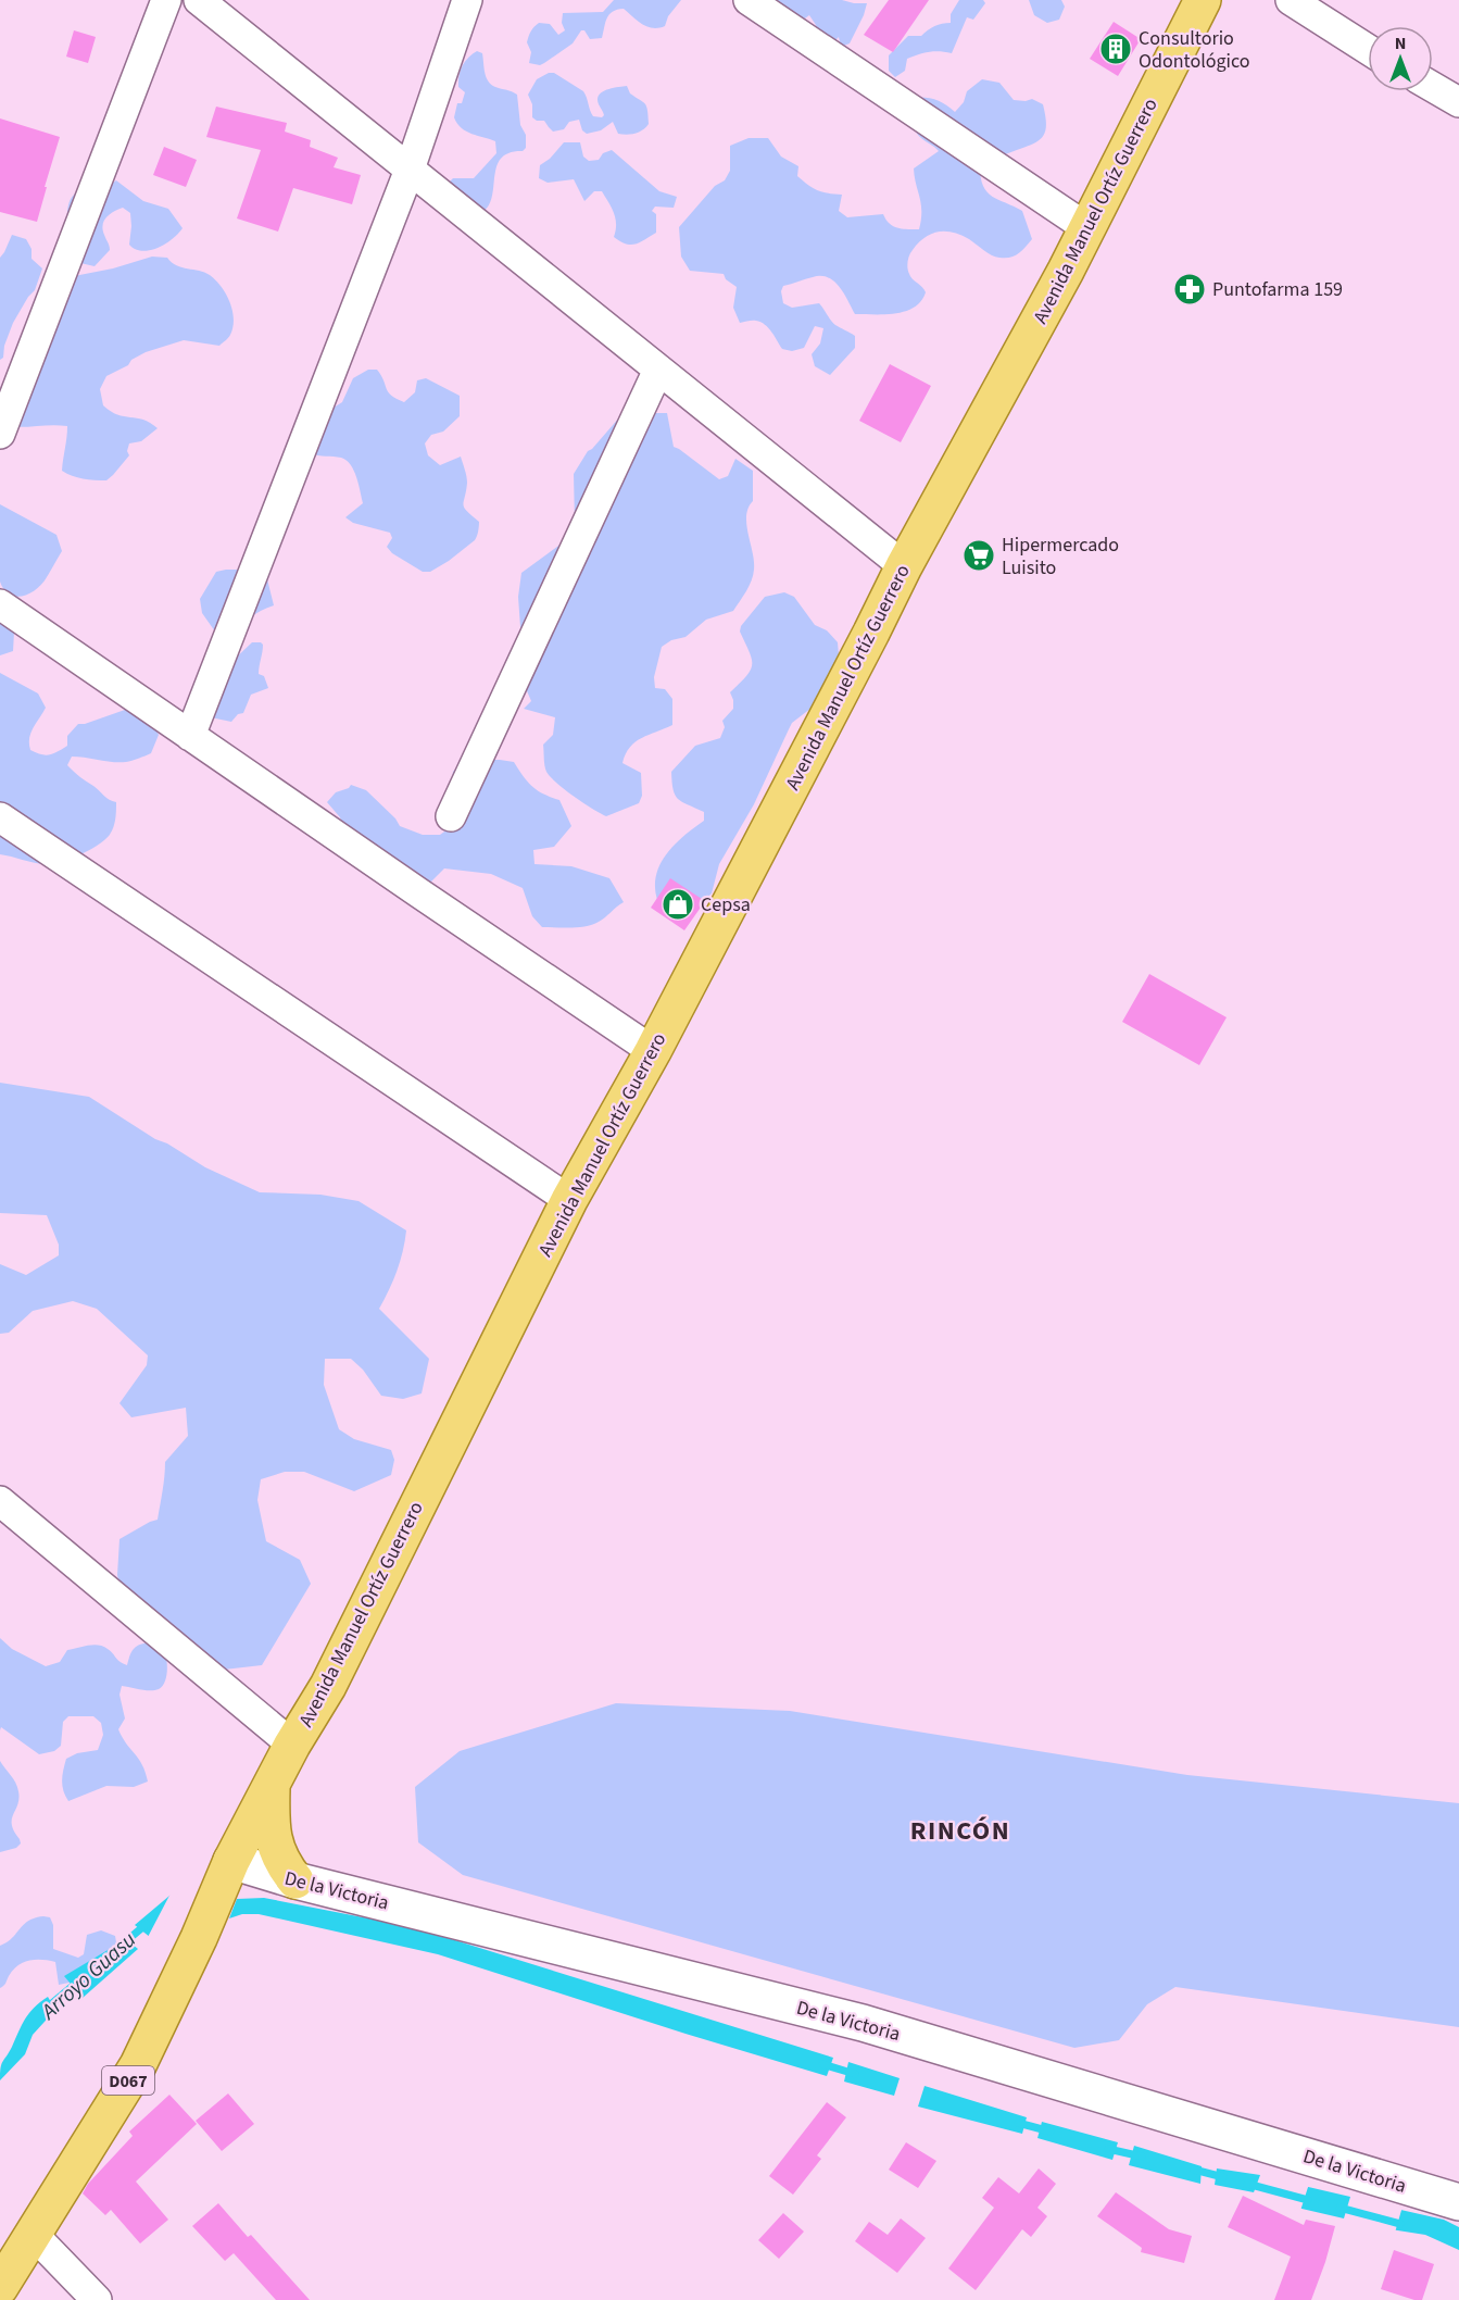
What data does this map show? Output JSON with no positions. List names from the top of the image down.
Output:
{
  "streets": {
    "main road": ["Avenida Manuel Ortíz Guerrero", "De la Victoria", "D067"]
  },
  "crossings": [
    ["Avenida Manuel Ortíz Guerrero", "De la Victoria"]
  ],
  "districts": ["RINCÓN"],
  "water": ["Arroyo Guasu"],
  "places": {
    "building": ["Consultorio Odontológico"],
    "pharmacy": ["Puntofarma 159"],
    "supermarket": ["Hipermercado Luisito"],
    "shop": ["Cepsa"]
  },
  "north": "top"
}
